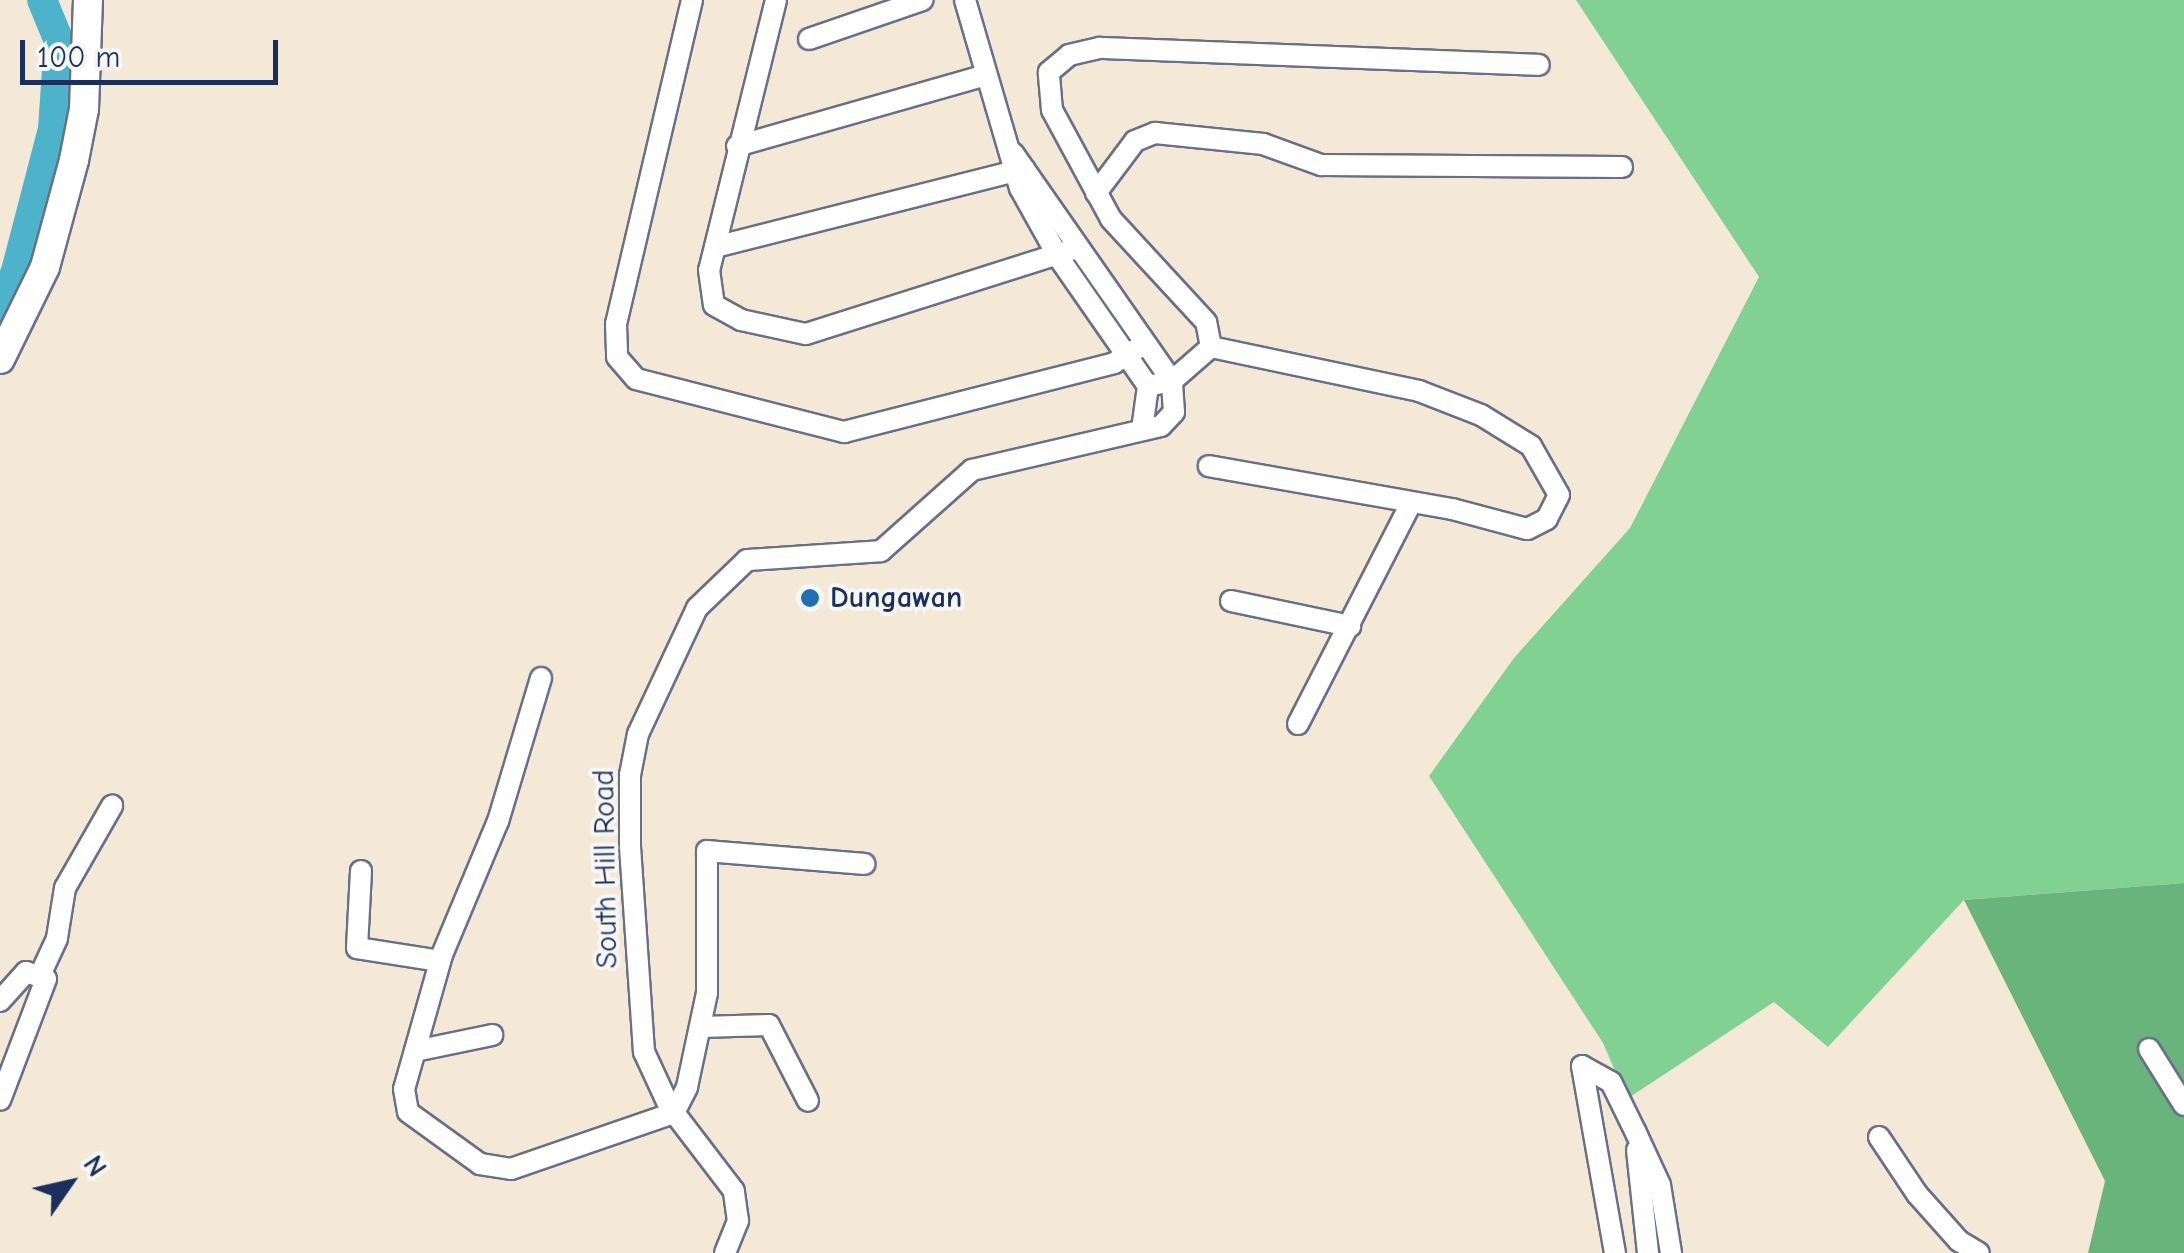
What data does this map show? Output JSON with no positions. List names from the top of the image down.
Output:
{
  "streets": {
    "street": ["South Hill Road"]
  },
  "places": ["Dungawan"],
  "scale_bar": "100 m",
  "north": "top right"
}
